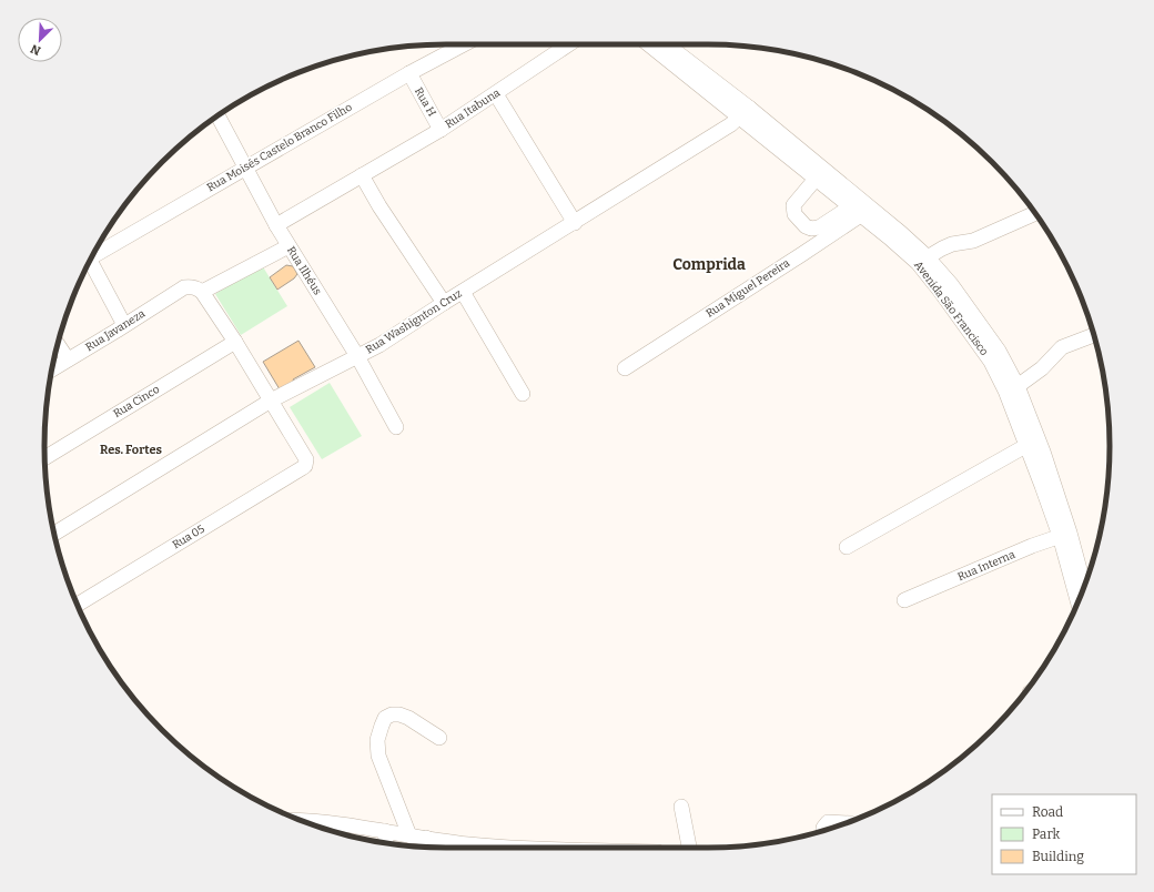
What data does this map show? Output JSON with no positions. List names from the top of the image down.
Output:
{
  "streets": {
    "street": [
      "Rua H",
      "Rua Itabuna",
      "Rua Moisés Castelo Branco Filho",
      "Rua Ilhéus",
      "Rua Miguel Pereira",
      "Avenida São Francisco",
      "Rua Washignton Cruz",
      "Rua Javaneza",
      "Rua Cinco",
      "Rua 05",
      "Rua Interna"
    ]
  },
  "crossings": [
    ["Rua H", "Rua Itabuna"],
    ["Rua H", "Rua Moisés Castelo Branco Filho"],
    ["Rua Itabuna", "Rua Ilhéus"],
    ["Rua Moisés Castelo Branco Filho", "Rua Ilhéus"],
    ["Rua Ilhéus", "Rua Washignton Cruz"],
    ["Rua Miguel Pereira", "Avenida São Francisco"],
    ["Avenida São Francisco", "Rua Washignton Cruz"],
    ["Avenida São Francisco", "Rua Interna"],
    ["Rua Washignton Cruz", "Rua 05"]
  ],
  "districts": ["Comprida", "Res. Fortes"],
  "legend": ["Road", "Park", "Building"],
  "north": "bottom left"
}
